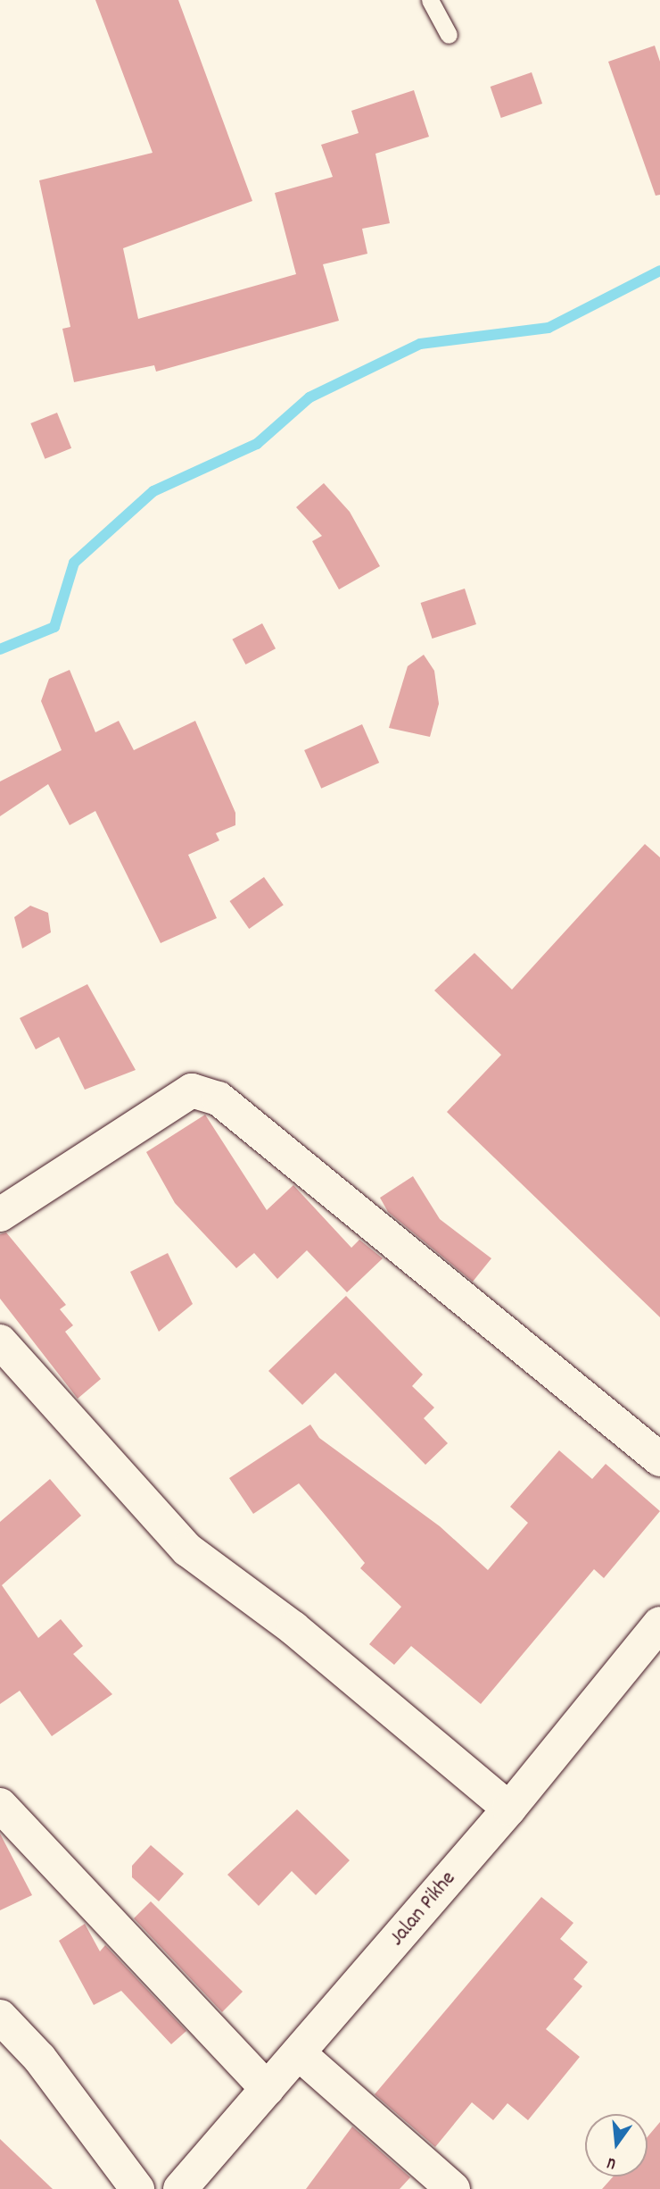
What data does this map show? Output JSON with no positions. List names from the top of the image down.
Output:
{
  "streets": {
    "main road": ["Jalan Pikhe"]
  },
  "north": "bottom"
}
